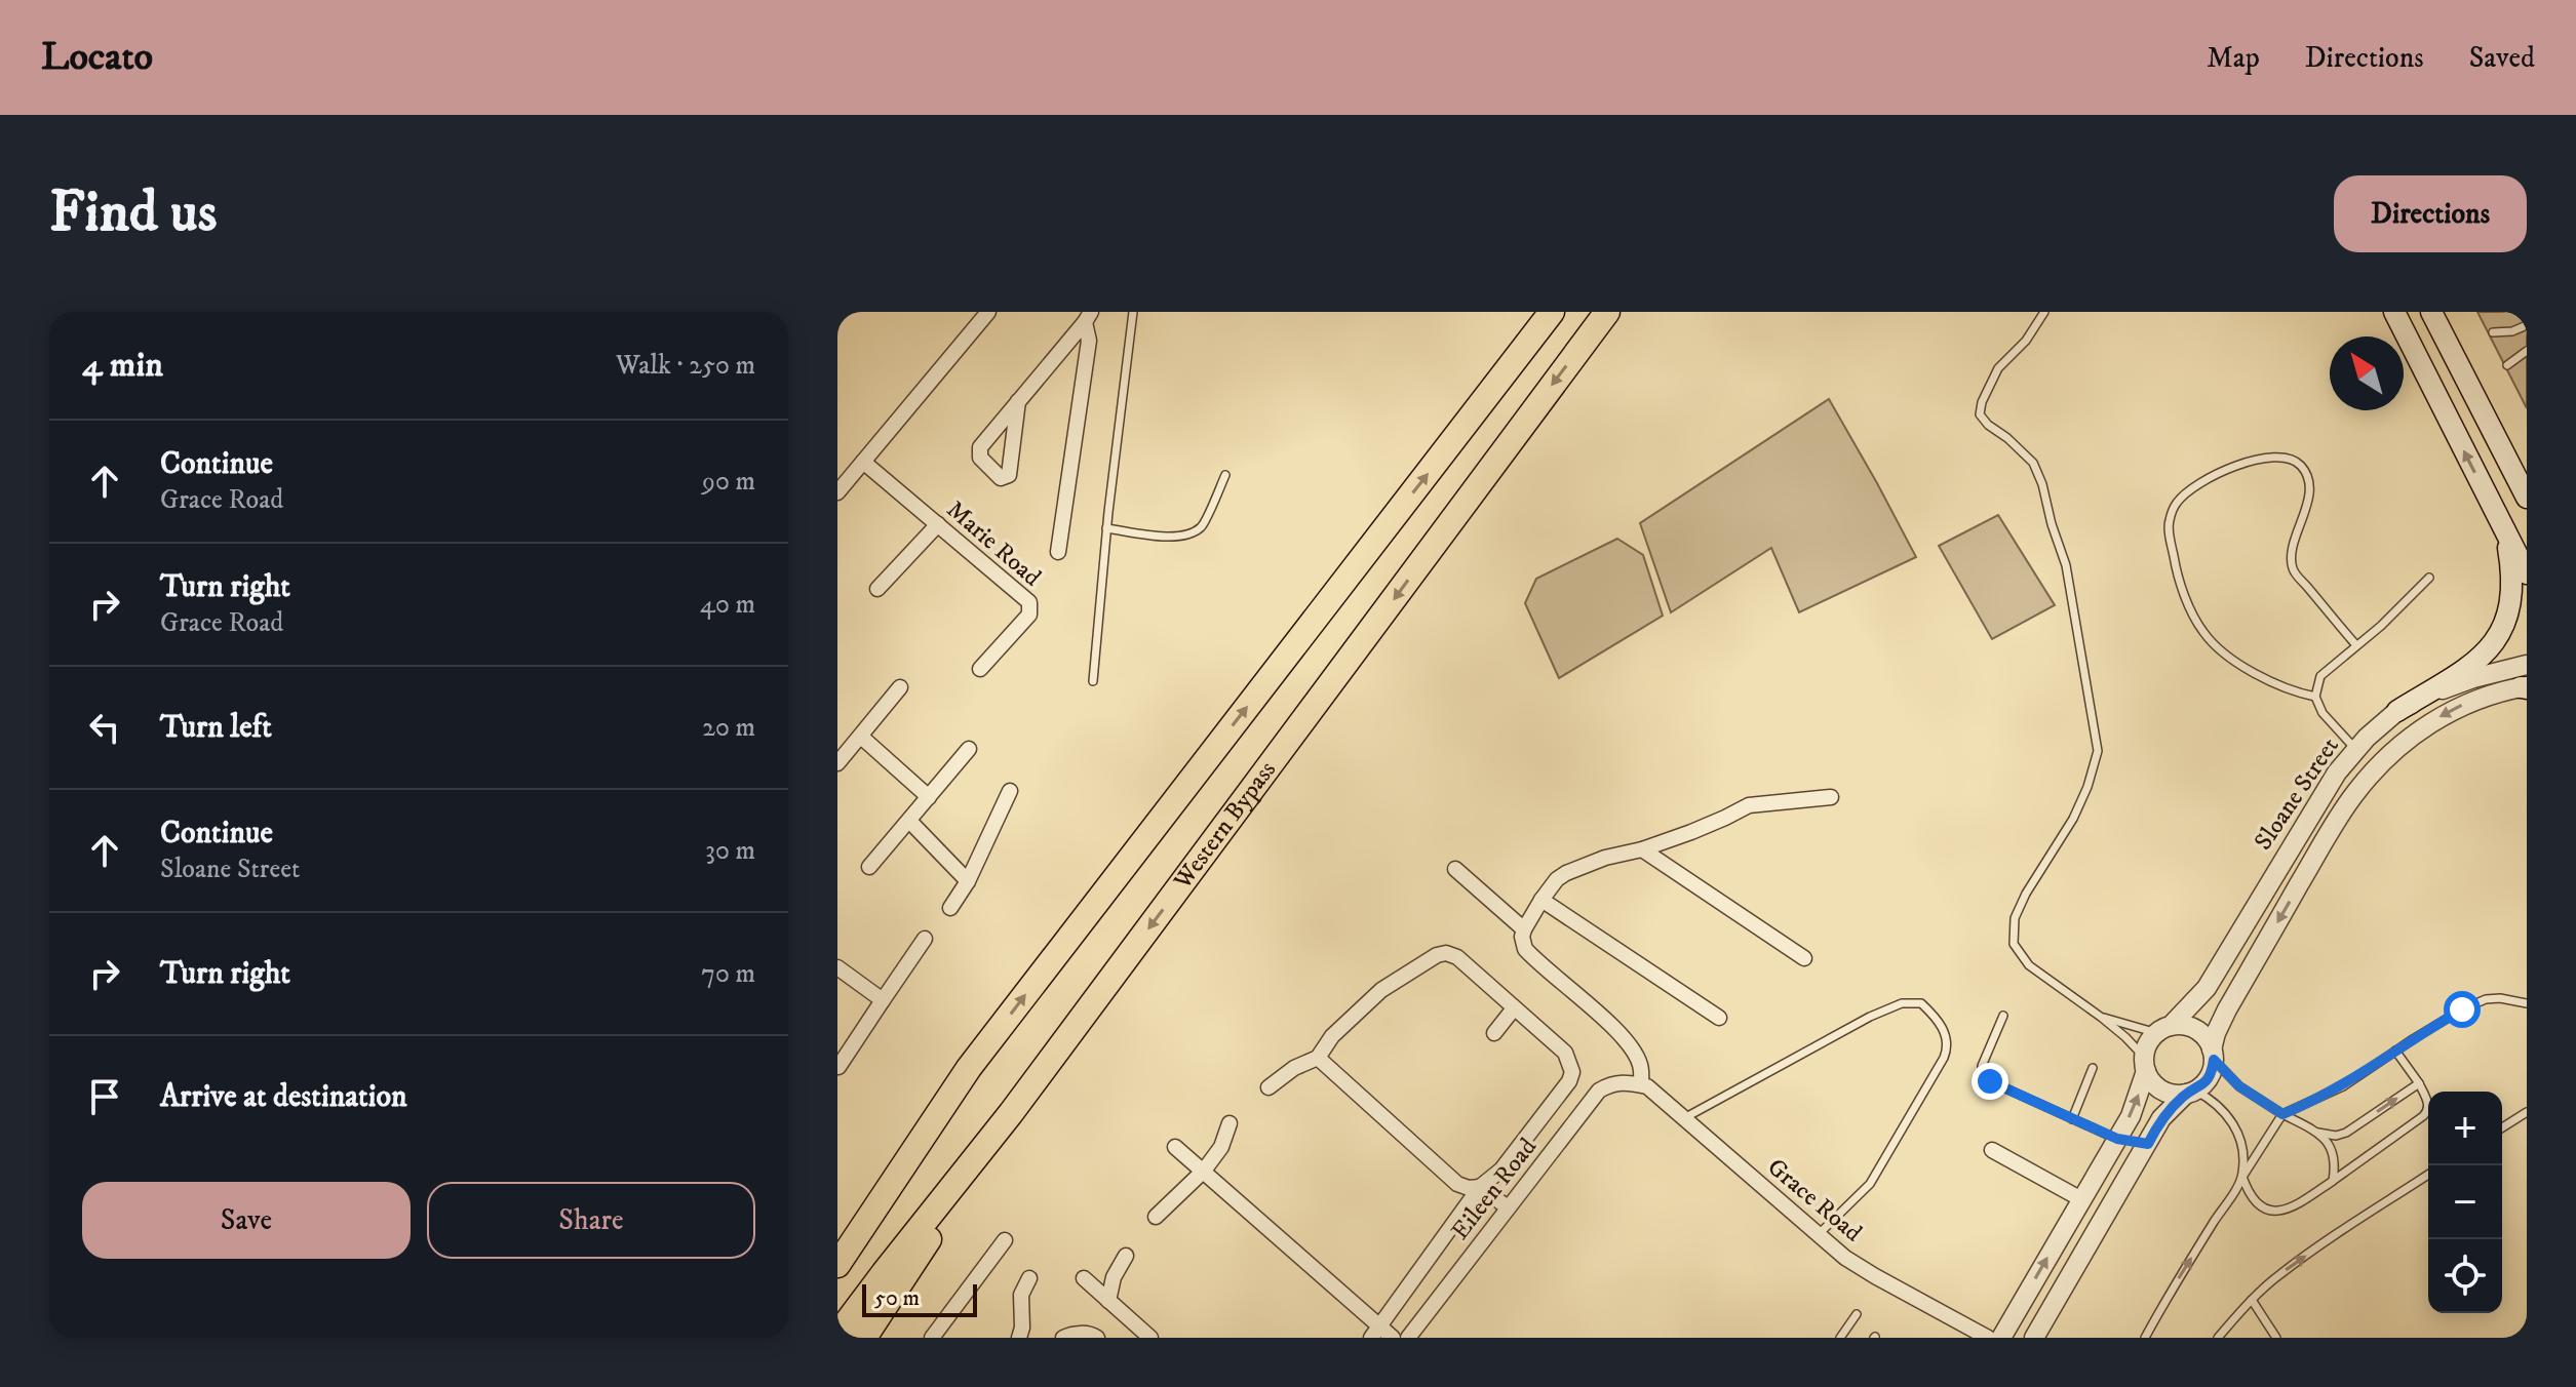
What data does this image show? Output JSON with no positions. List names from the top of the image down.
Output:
{
  "streets": {
    "highway": ["Western Bypass"],
    "street": [
      "Marie Road",
      "Sloane Street",
      "Eileen Road",
      "Grace Road"
    ]
  },
  "crossings": [
    ["Eileen Road", "Grace Road"]
  ],
  "scale_bar": "50 m",
  "north": "top left",
  "page": {
    "header": "Locato",
    "nav": ["Map", "Directions", "Saved"],
    "buttons": [
      "Directions",
      ["Save", "Share"]
    ],
    "title": "Find us",
    "heading": ["4 min", "Walk · 250 m"],
    "list": [
      ["Continue", "Grace Road", "90 m"],
      ["Turn right", "Grace Road", "40 m"],
      ["Turn left", "20 m"],
      ["Continue", "Sloane Street", "30 m"],
      ["Turn right", "70 m"],
      "Arrive at destination"
    ],
    "map_buttons": ["+", "−"],
    "scale": "50 m"
  }
}
